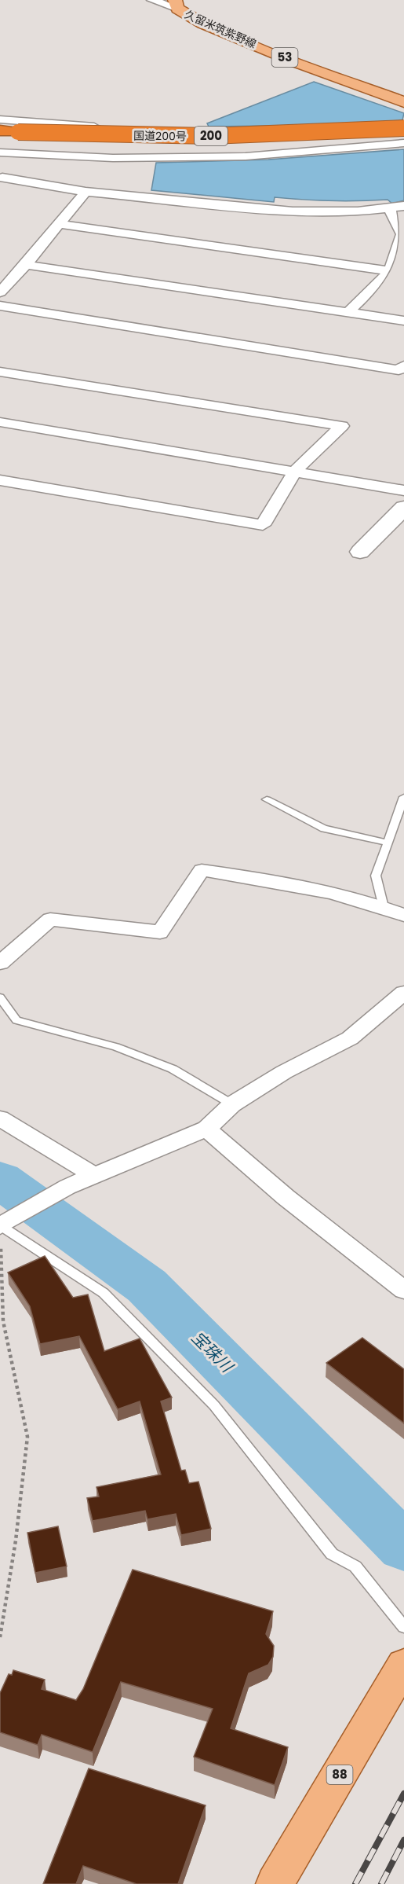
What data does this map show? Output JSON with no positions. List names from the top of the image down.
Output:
{
  "streets": {
    "highway": ["国道200号", "200"],
    "main road": ["久留米筑紫野線", "53", "88"]
  },
  "water": ["宝珠川"]
}
